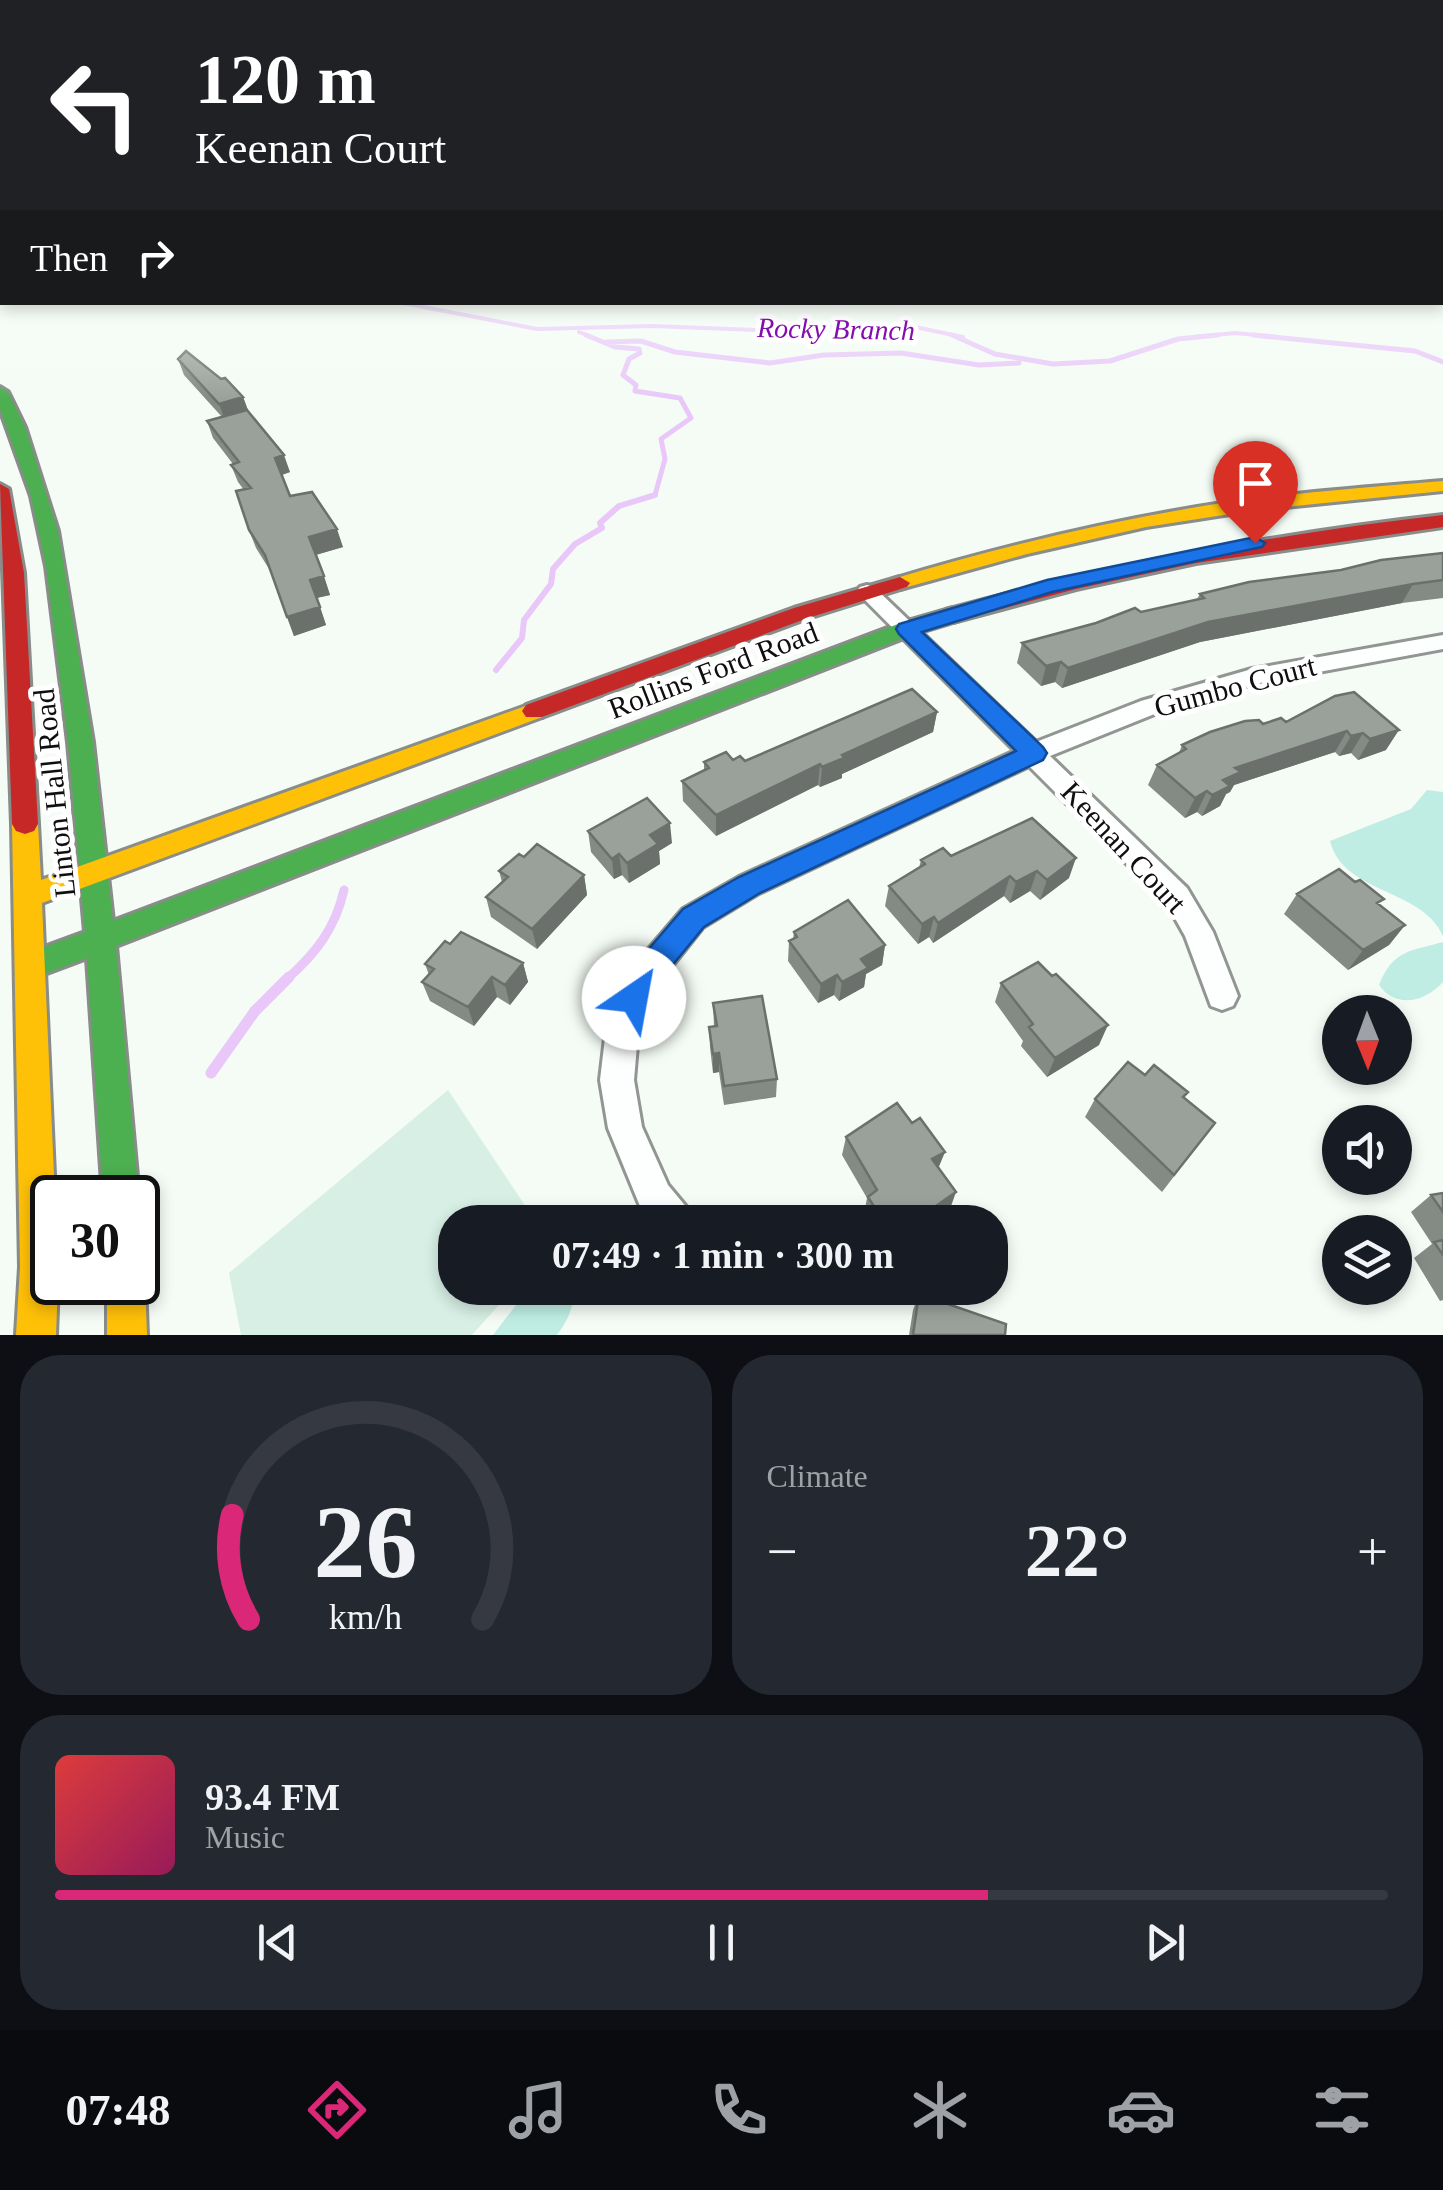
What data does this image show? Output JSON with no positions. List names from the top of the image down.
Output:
{
  "streets": {
    "main road": ["Rollins Ford Road", "Linton Hall Road"],
    "street": ["Gumbo Court", "Keenan Court"]
  },
  "crossings": [
    ["Rollins Ford Road", "Linton Hall Road"],
    ["Rollins Ford Road", "Keenan Court"],
    ["Gumbo Court", "Keenan Court"]
  ],
  "water": ["Rocky Branch"],
  "north": "bottom",
  "page": {
    "turn": ["120 m", "Keenan Court"],
    "then": "Then",
    "limit": "30",
    "trip": "07:49 · 1 min · 300 m",
    "tile": "Climate",
    "heat": ["−", "22°", "+"],
    "song": ["93.4 FM", "Music"],
    "tabs": "07:48",
    "gauge": ["26", "km/h"]
  }
}
